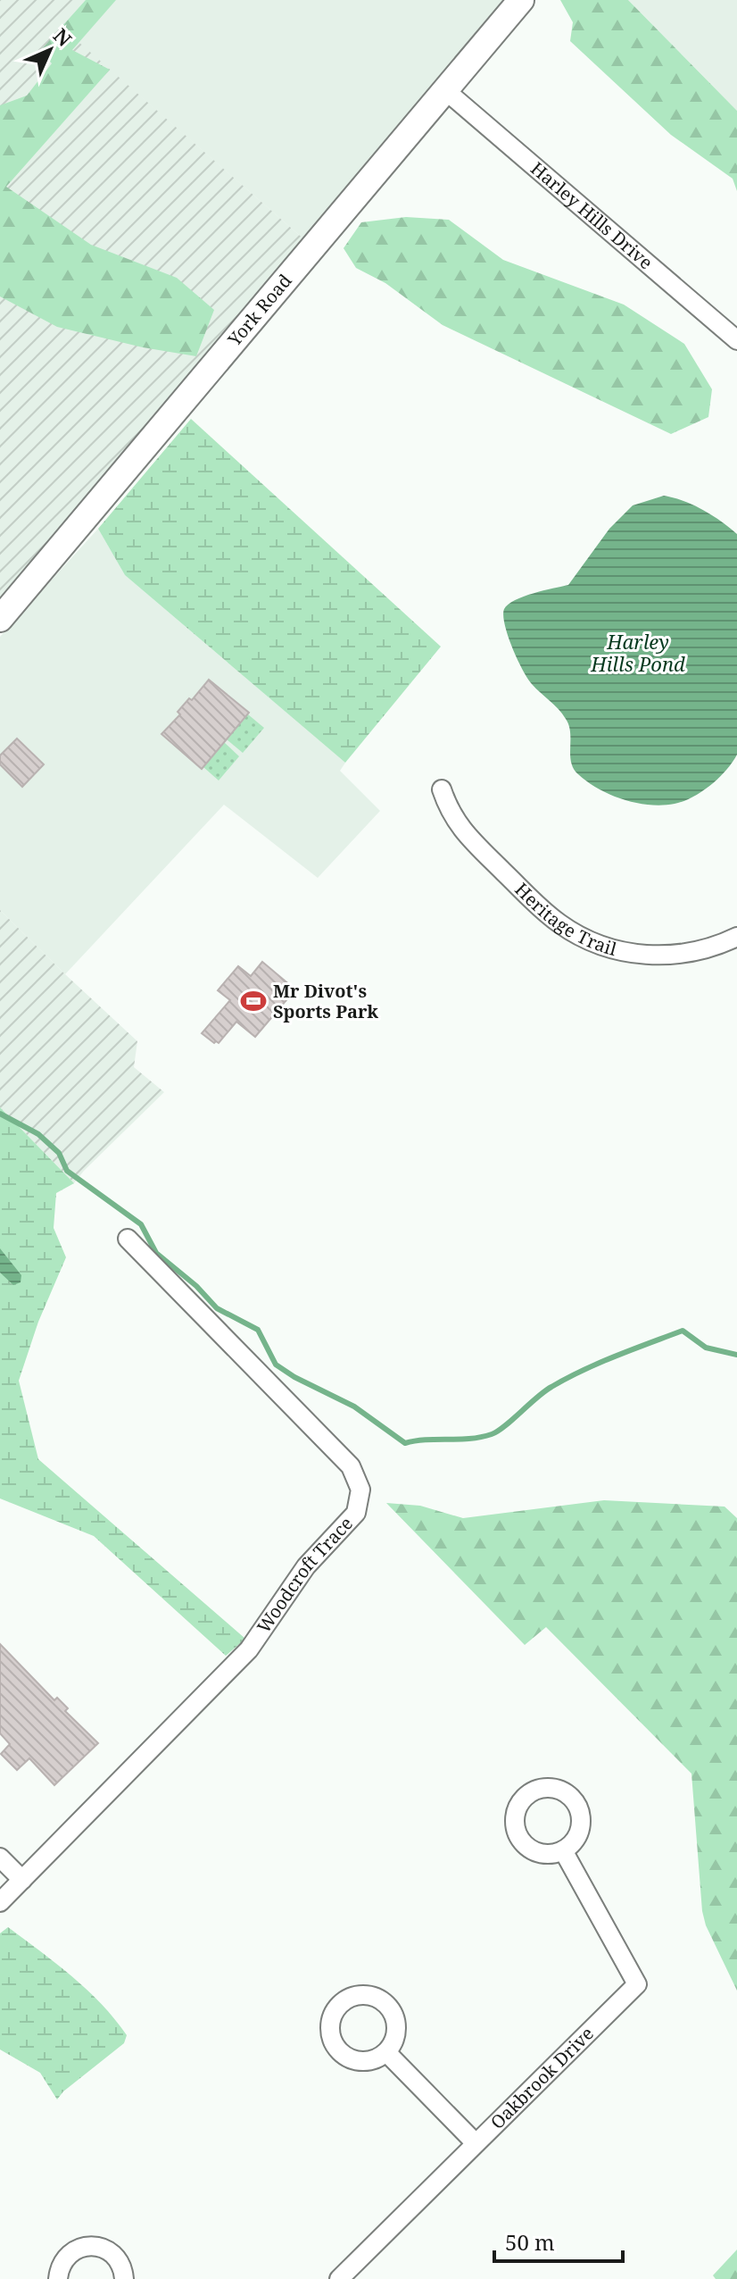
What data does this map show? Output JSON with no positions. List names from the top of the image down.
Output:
{
  "streets": {
    "street": [
      "Harley Hills Drive",
      "York Road",
      "Heritage Trail",
      "Woodcroft Trace",
      "Oakbrook Drive"
    ]
  },
  "crossings": [
    ["Harley Hills Drive", "York Road"]
  ],
  "water": ["Harley Hills Pond"],
  "places": {
    "sports": ["Mr Divot's Sports Park"]
  },
  "scale_bar": "50 m",
  "north": "top right"
}
